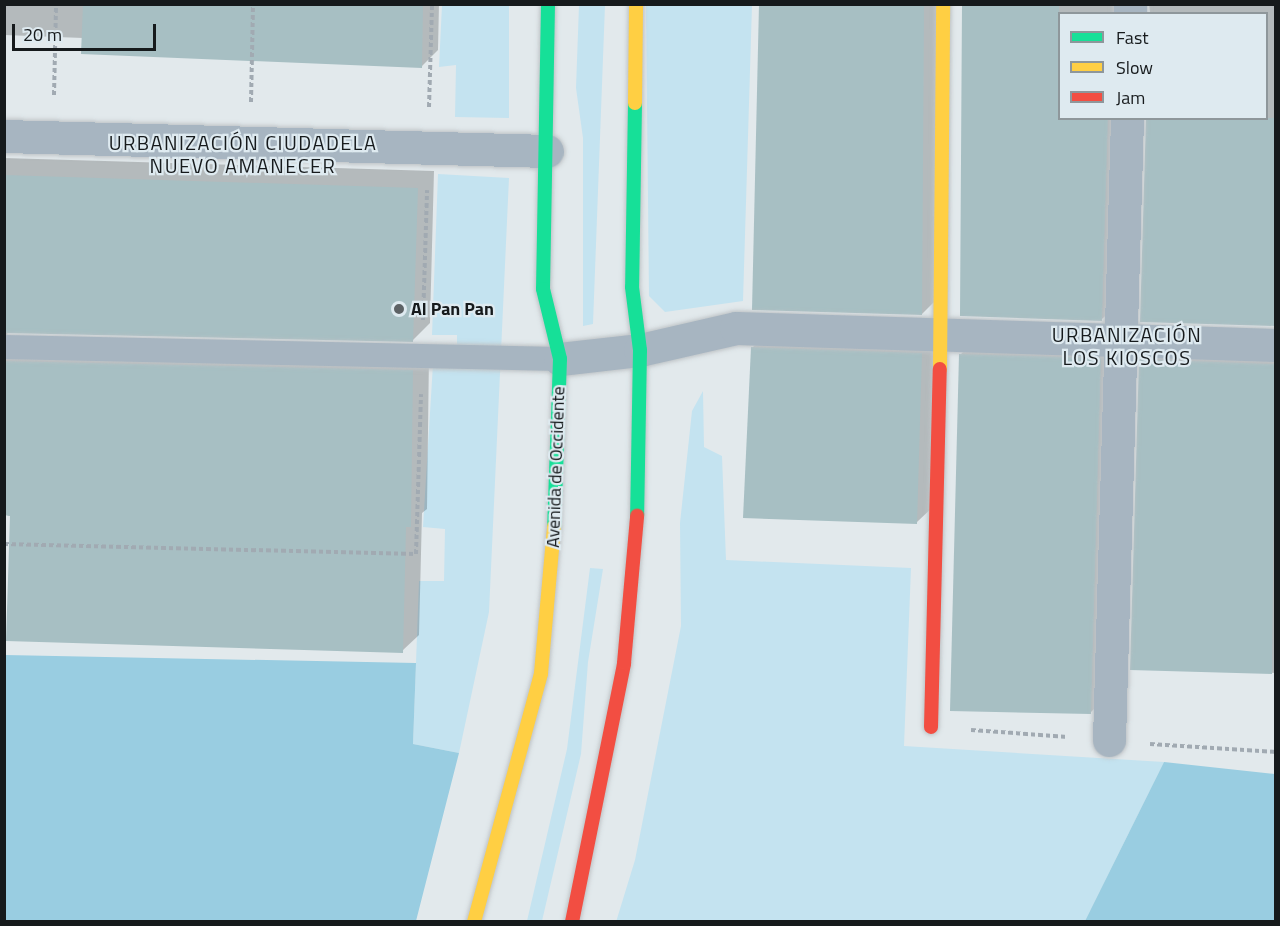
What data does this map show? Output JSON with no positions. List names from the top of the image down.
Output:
{
  "streets": {
    "main road": ["Avenida de Occidente"]
  },
  "districts": ["URBANIZACIÓN CIUDADELA NUEVO AMANECER", "URBANIZACIÓN LOS KIOSCOS"],
  "places": ["Al Pan Pan"],
  "legend": ["Fast", "Slow", "Jam"],
  "scale_bar": "20 m"
}
